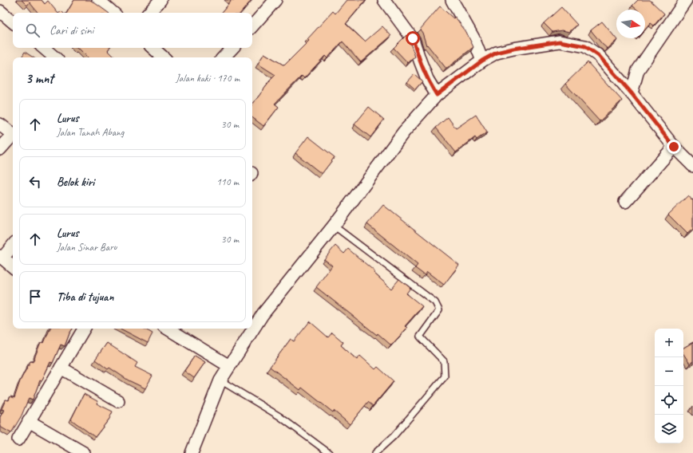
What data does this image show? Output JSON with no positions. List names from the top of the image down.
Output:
{
  "north": "right",
  "page": {
    "search": "Cari di sini",
    "heading": ["3 mnt", "Jalan kaki · 170 m"],
    "list": [
      ["Lurus", "Jalan Tanah Abang", "30 m"],
      ["Belok kiri", "110 m"],
      ["Lurus", "Jalan Sinar Baru", "30 m"],
      "Tiba di tujuan"
    ],
    "map_buttons": ["+", "−"]
  }
}
